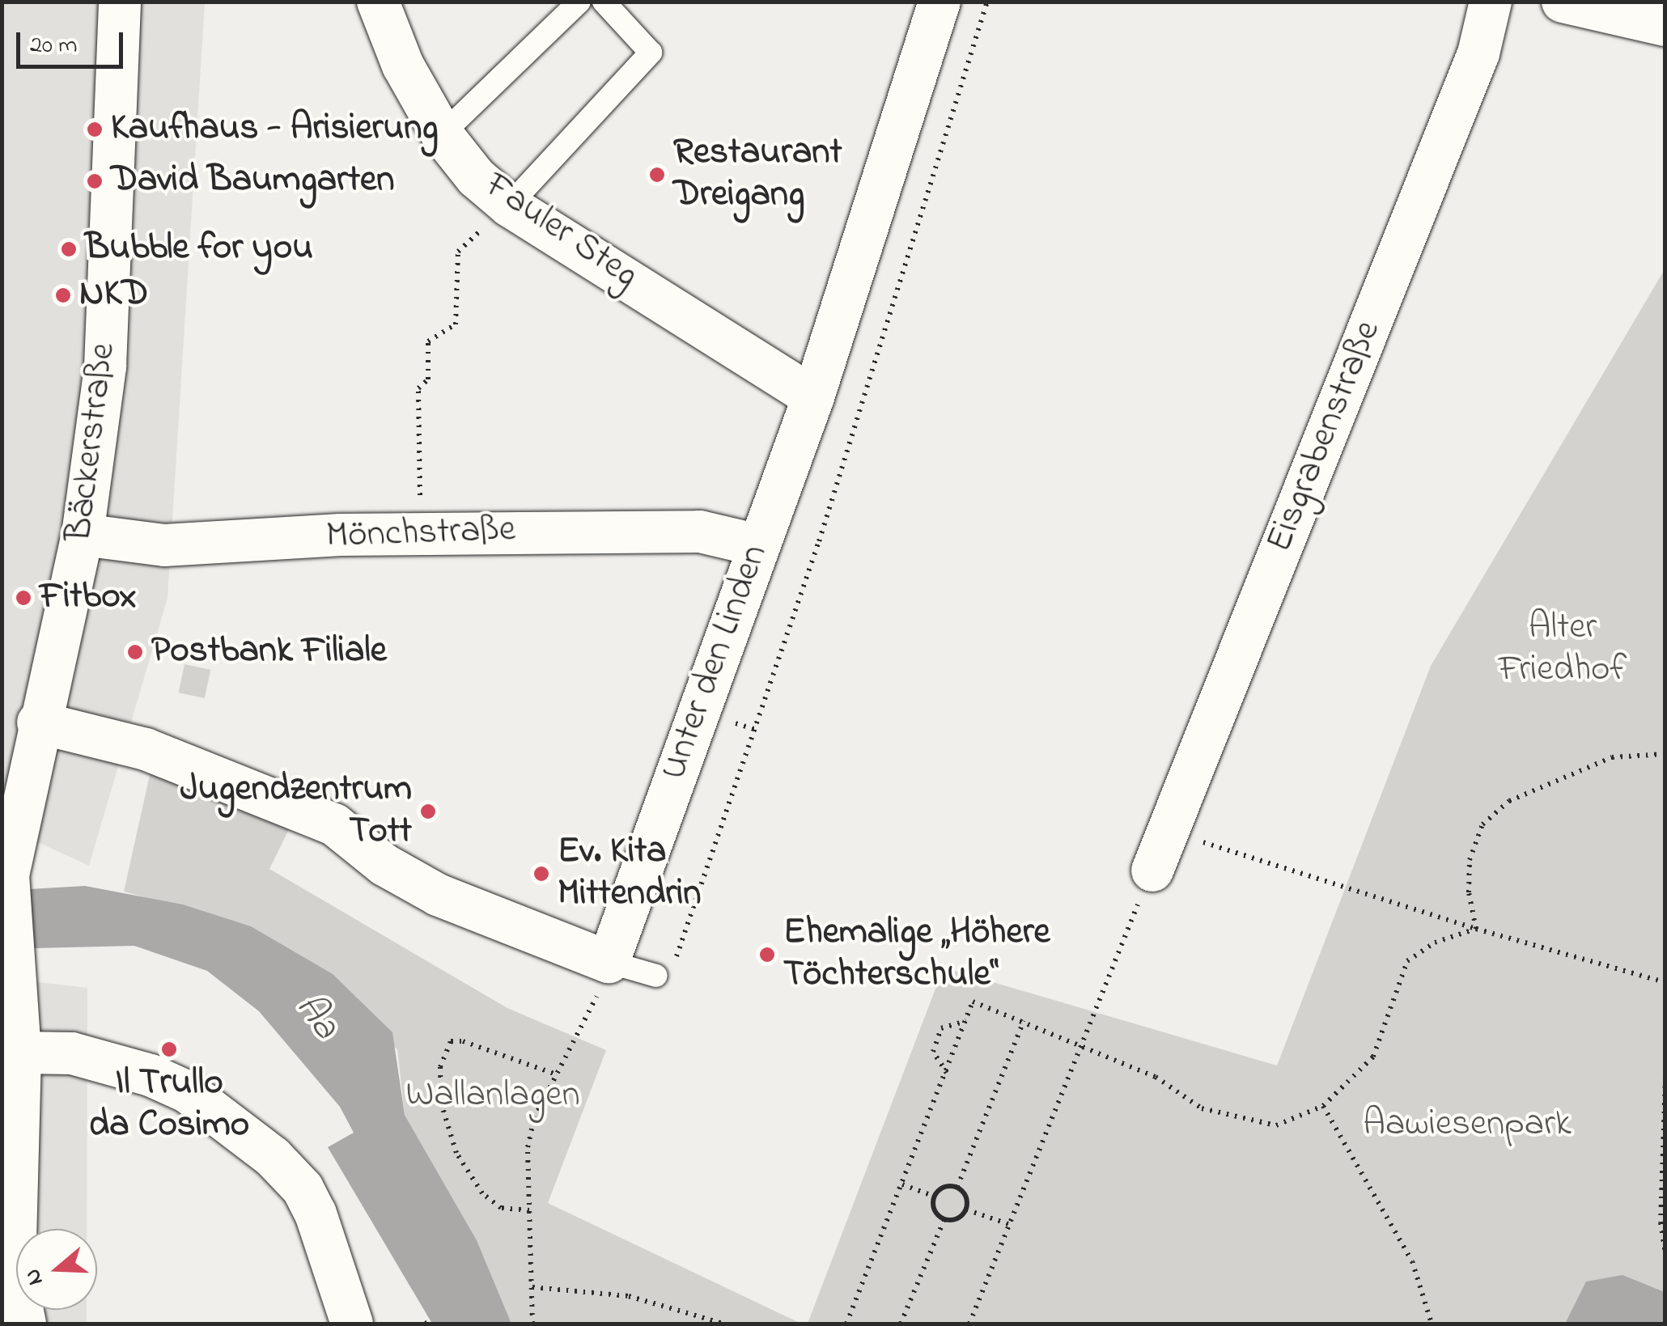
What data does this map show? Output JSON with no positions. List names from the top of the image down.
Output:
{
  "streets": {
    "street": [
      "Fauler Steg",
      "Eisgrabenstraße",
      "Bäckerstraße",
      "Mönchstraße",
      "Unter den Linden"
    ]
  },
  "crossings": [
    ["Fauler Steg", "Unter den Linden"],
    ["Bäckerstraße", "Mönchstraße"],
    ["Mönchstraße", "Unter den Linden"]
  ],
  "water": ["Aa"],
  "parks": ["Alter Friedhof", "Wallanlagen", "Aawiesenpark"],
  "places": [
    "Kaufhaus - Arisierung",
    "Restaurant Dreigang",
    "David Baumgarten",
    "Bubble for you",
    "NKD",
    "Fitbox",
    "Postbank Filiale",
    "Jugendzentrum Tott",
    "Ev. Kita Mittendrin",
    "Ehemalige „Höhere Töchterschule“",
    "Il Trullo da Cosimo"
  ],
  "scale_bar": "20 m",
  "north": "left"
}
